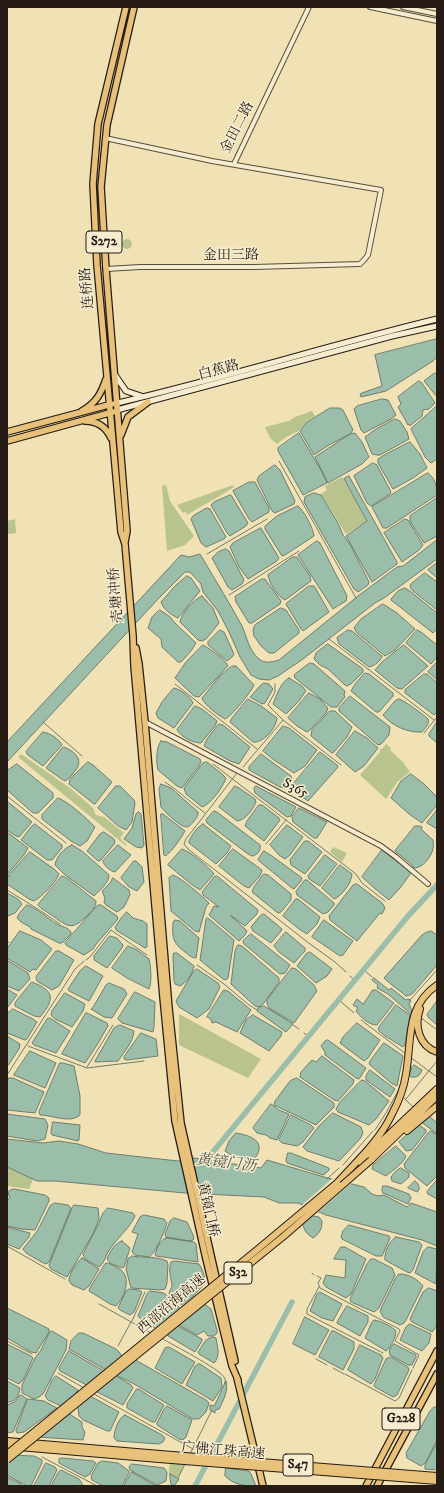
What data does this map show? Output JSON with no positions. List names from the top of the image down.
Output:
{
  "streets": {
    "highway": [
      "S32",
      "西部沿海高速",
      "广佛江珠高速",
      "S47"
    ],
    "main road": [
      "S272",
      "连桥路",
      "白蕉路",
      "壳塘冲桥",
      "黄镜门桥",
      "G228"
    ],
    "street": ["金田二路", "金田三路", "S365"]
  },
  "crossings": [
    ["金田二路", "金田三路"],
    ["金田二路", "连桥路"],
    ["金田三路", "连桥路"],
    ["连桥路", "白蕉路"],
    ["连桥路", "壳塘冲桥"]
  ],
  "water": ["黄镜门沥"]
}
